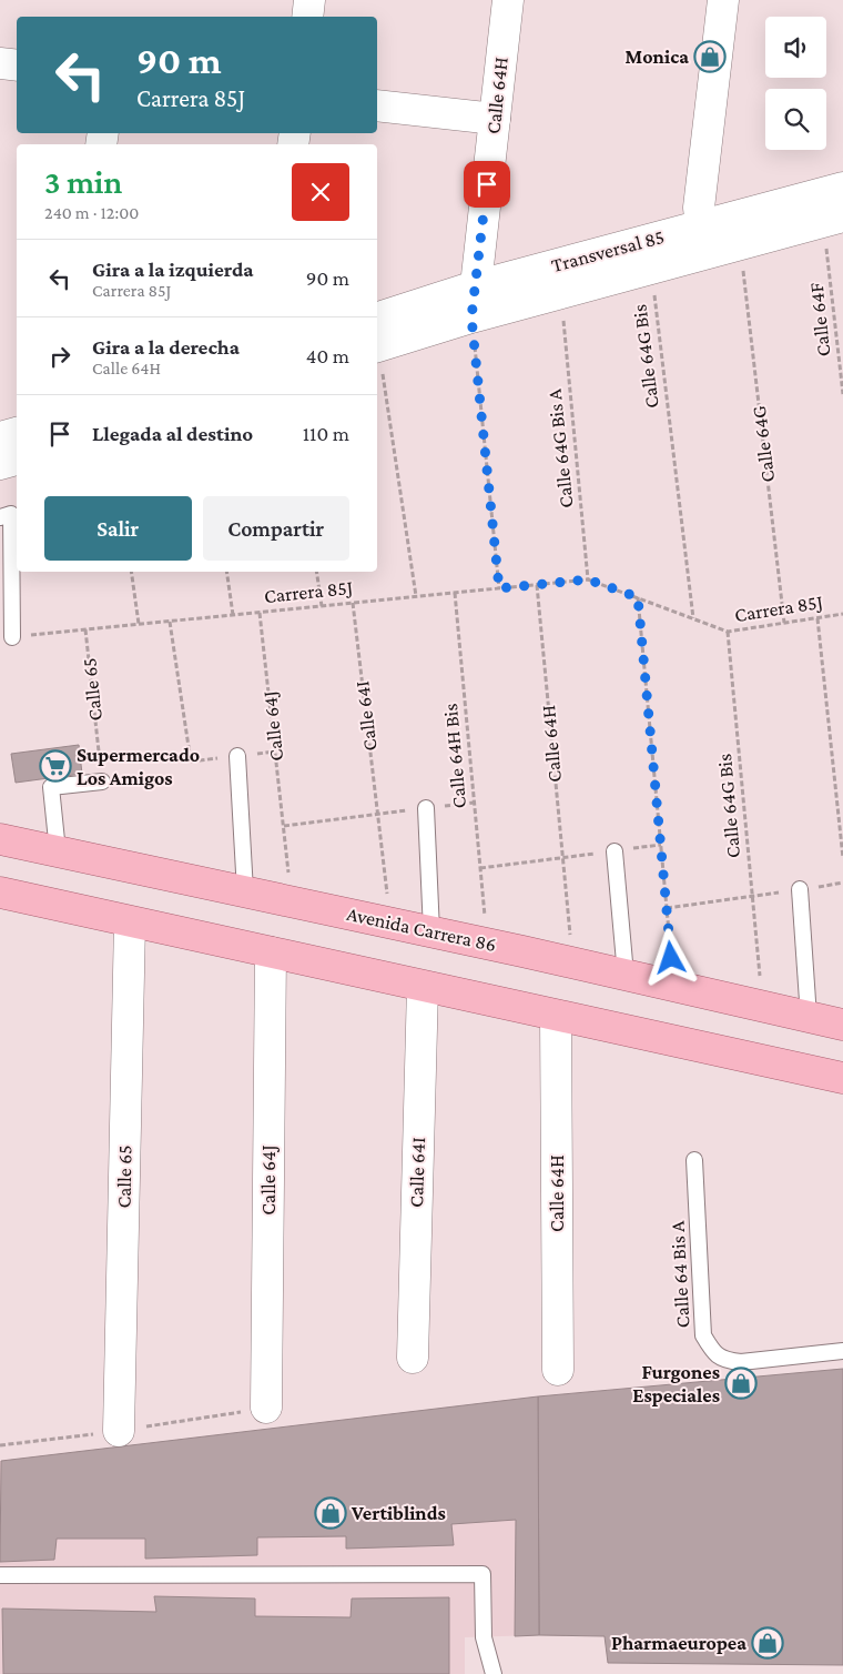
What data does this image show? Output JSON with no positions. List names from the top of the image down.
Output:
{
  "streets": {
    "main road": ["Avenida Carrera 86"],
    "street": [
      "Calle 64H",
      "Transversal 85",
      "Calle 65",
      "Calle 64I",
      "Calle 64J"
    ],
    "lane": ["Calle 64 Bis A"],
    "path": [
      "Calle 64F",
      "Calle 64G Bis",
      "Calle 64G",
      "Calle 64G Bis A",
      "Carrera 85J",
      "Calle 64H Bis"
    ]
  },
  "crossings": [
    ["Calle 64H", "Transversal 85"],
    ["Calle 64H", "Carrera 85J"],
    ["Calle 64G Bis", "Carrera 85J"],
    ["Calle 64G", "Carrera 85J"],
    ["Calle 64G Bis A", "Carrera 85J"],
    ["Carrera 85J", "Calle 65"],
    ["Carrera 85J", "Calle 64I"],
    ["Carrera 85J", "Calle 64J"],
    ["Carrera 85J", "Calle 64H Bis"]
  ],
  "places": {
    "shop": [
      "Monica",
      "Furgones Especiales",
      "Vertiblinds",
      "Pharmaeuropea"
    ],
    "supermarket": ["Supermercado Los Amigos"]
  },
  "page": {
    "turn": ["90 m", "Carrera 85J"],
    "heading": ["3 min", "240 m · 12:00"],
    "list": [
      {
        "name": "Gira a la izquierda",
        "note": "Carrera 85J",
        "value": "90 m"
      },
      {
        "name": "Gira a la derecha",
        "note": "Calle 64H",
        "value": "40 m"
      },
      {
        "name": "Llegada al destino",
        "value": "110 m"
      }
    ],
    "buttons": ["Salir", "Compartir"]
  }
}
